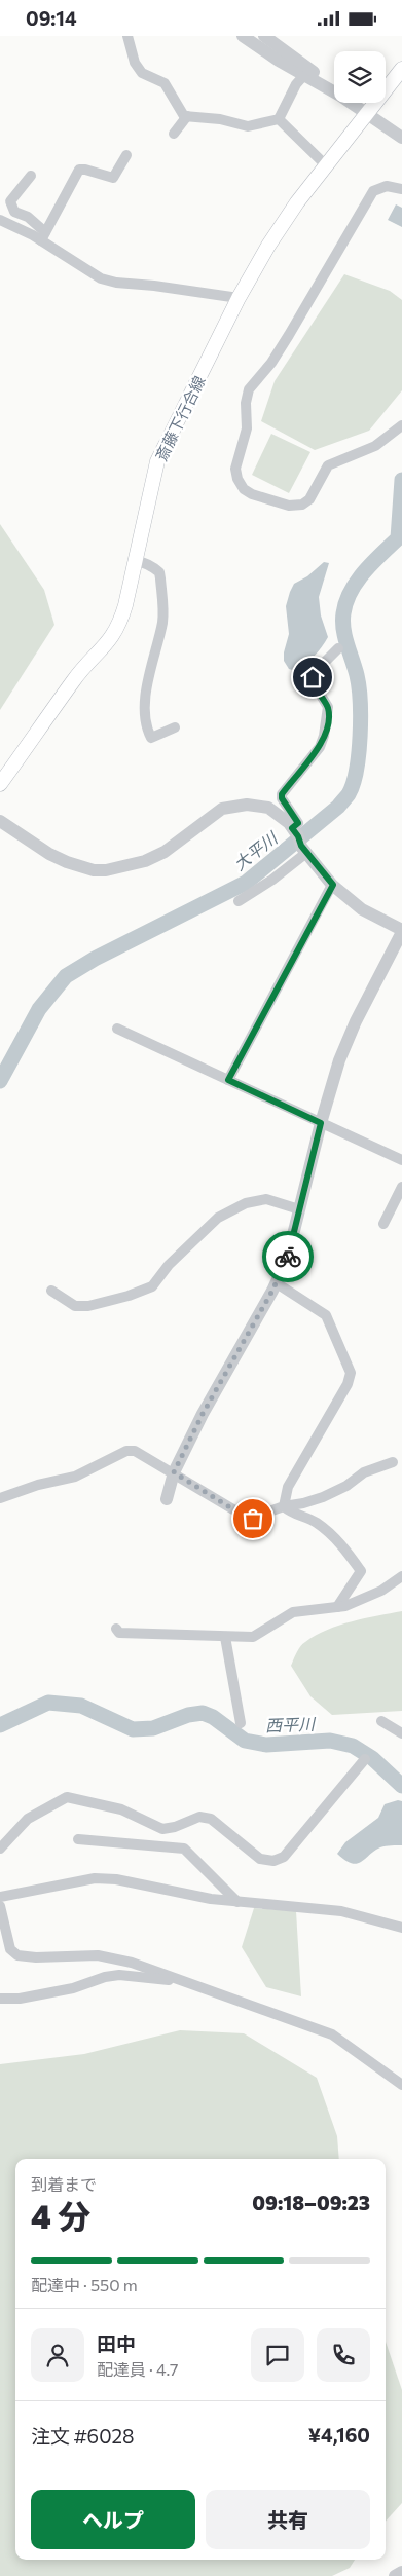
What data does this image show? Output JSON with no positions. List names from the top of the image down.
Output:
{
  "streets": {
    "main road": ["斎藤下行合線"]
  },
  "water": ["大平川", "西平川"],
  "page": {
    "status": "09:14",
    "heading": ["4 分", "到着まで", "09:18–09:23"],
    "panel": [
      "田中",
      "配達員 · 4.7",
      "注文 #6028",
      "¥4,160"
    ],
    "bar": "配達中 · 550 m",
    "buttons": ["ヘルプ", "共有"]
  }
}
